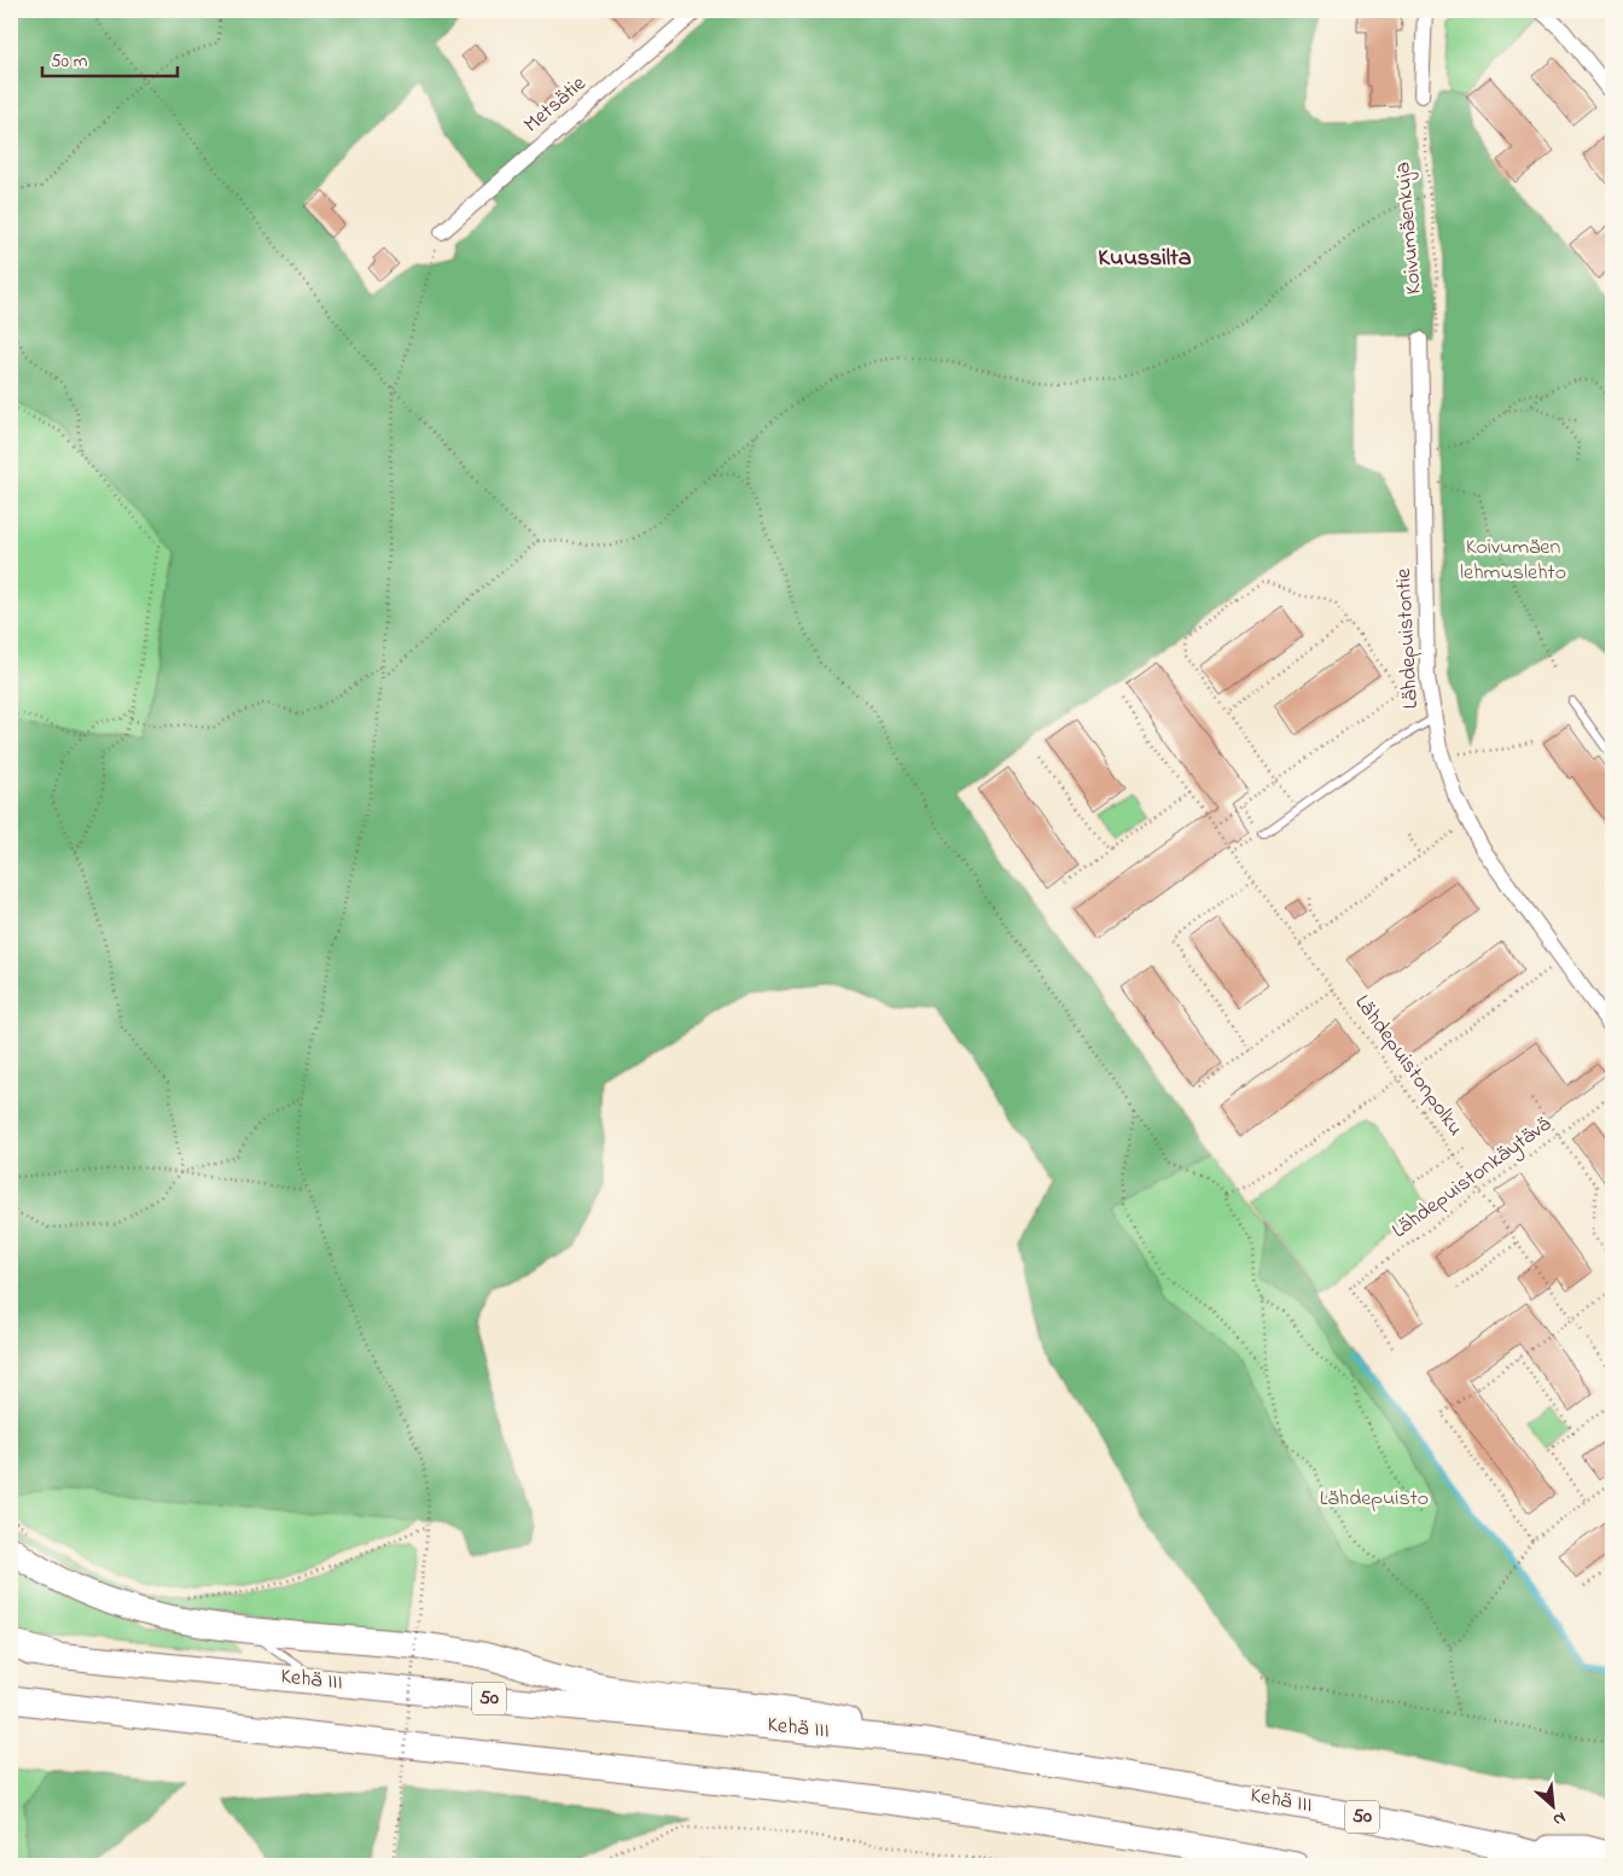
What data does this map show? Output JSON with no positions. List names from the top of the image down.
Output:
{
  "streets": {
    "highway": ["Kehä III", "50"],
    "street": ["Metsätie", "Lähdepuistontie"],
    "path": ["Koivumäenkuja", "Lähdepuistonpolku", "Lähdepuistonkäytävä"]
  },
  "crossings": [
    ["Lähdepuistonpolku", "Lähdepuistonkäytävä"]
  ],
  "districts": ["Kuussilta"],
  "parks": ["Koivumäen lehmuslehto", "Lähdepuisto"],
  "scale_bar": "50 m",
  "north": "bottom right"
}
